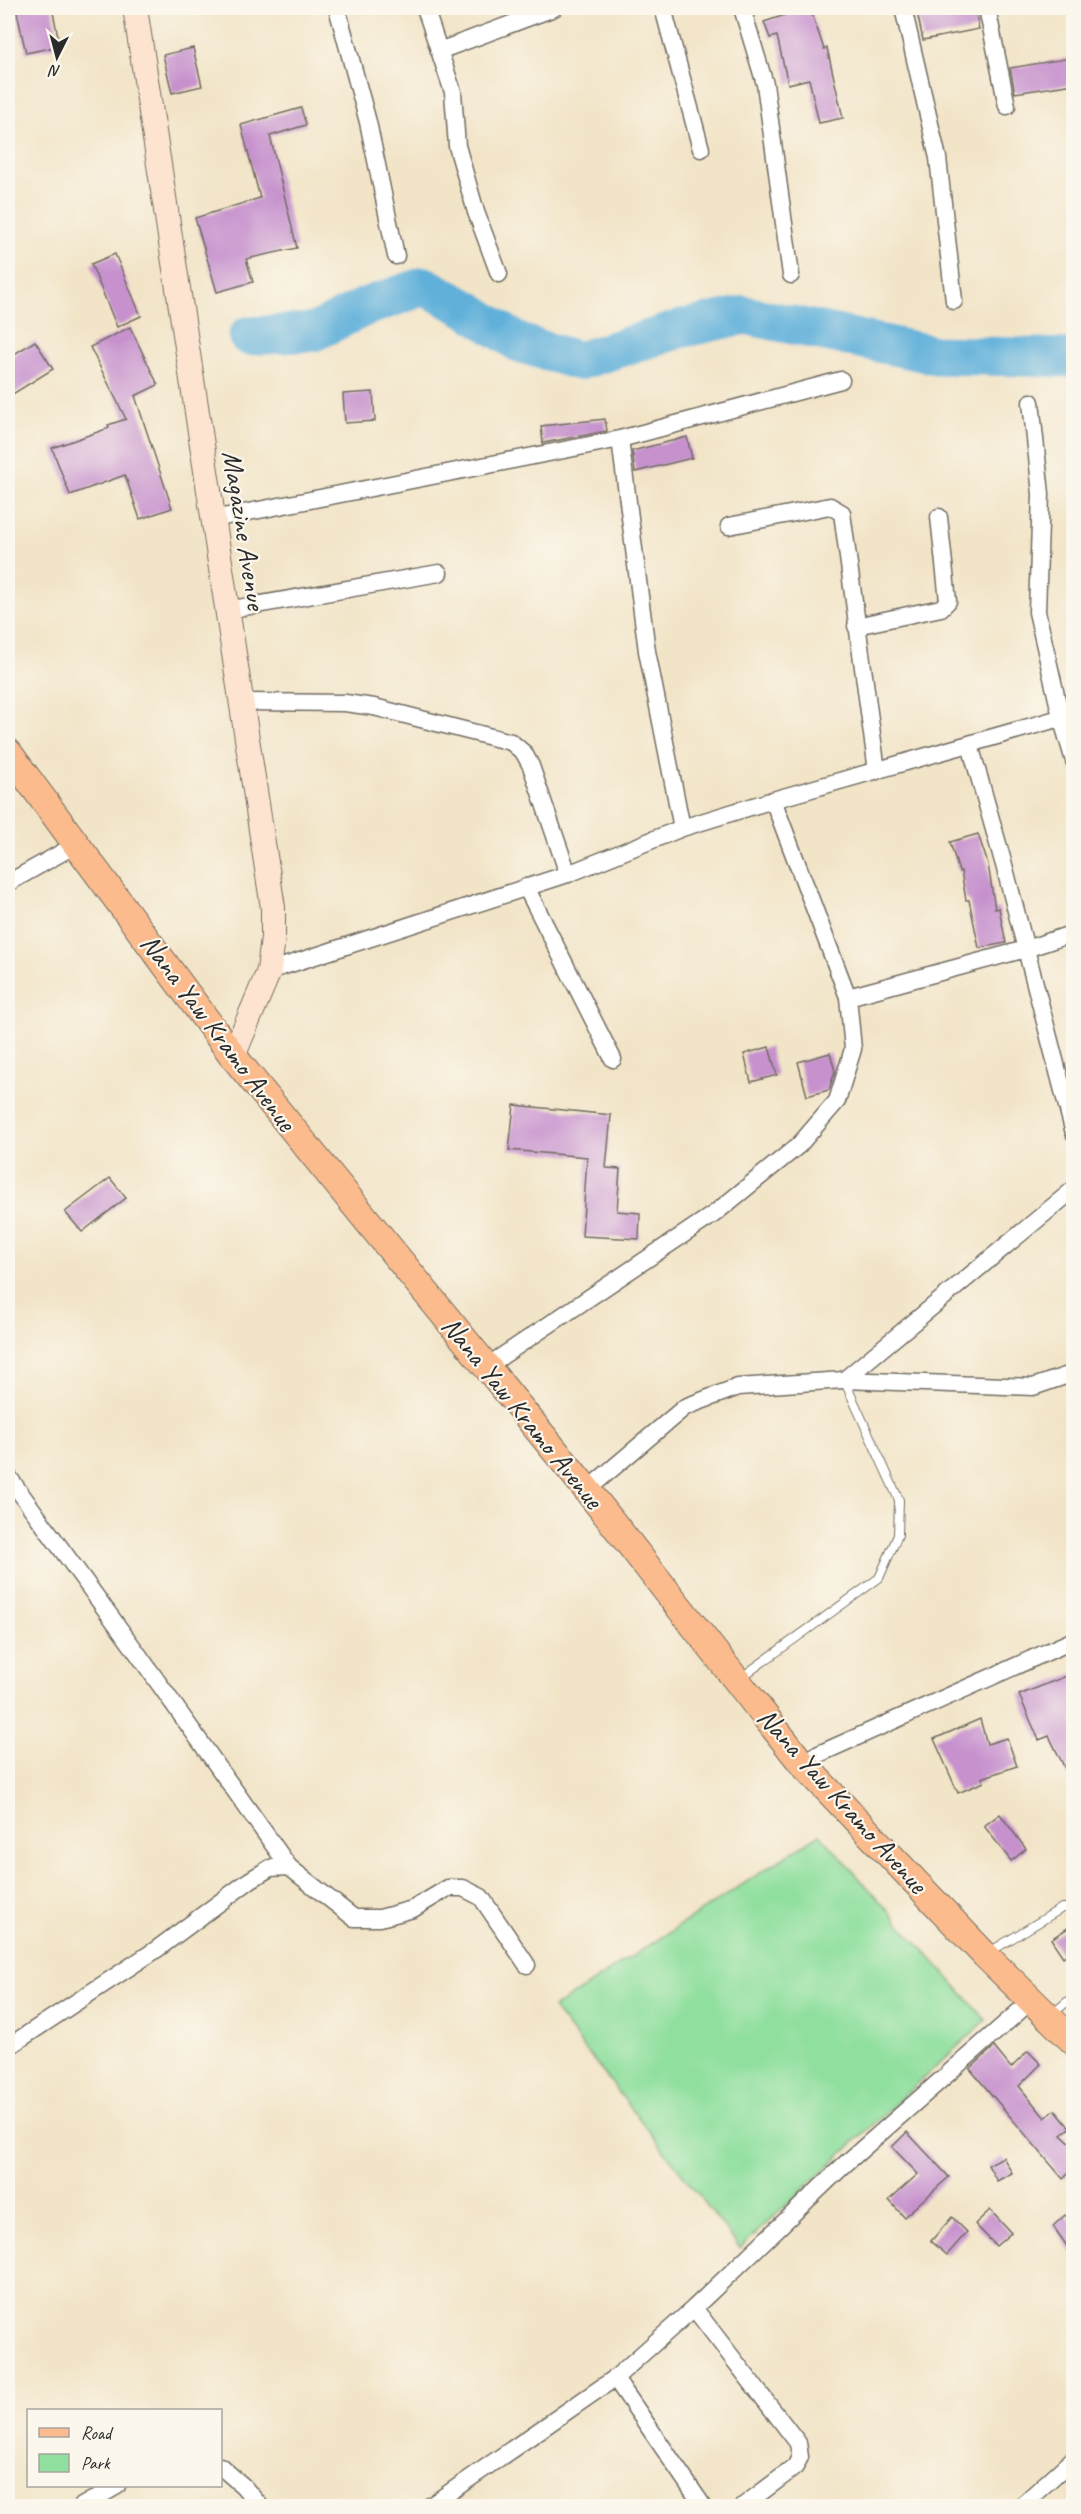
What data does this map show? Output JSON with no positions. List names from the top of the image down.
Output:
{
  "streets": {
    "main road": ["Nana Yaw Kramo Avenue"],
    "street": ["Magazine Avenue"]
  },
  "crossings": [
    ["Magazine Avenue", "Nana Yaw Kramo Avenue"]
  ],
  "legend": ["Road", "Park"],
  "north": "bottom"
}
